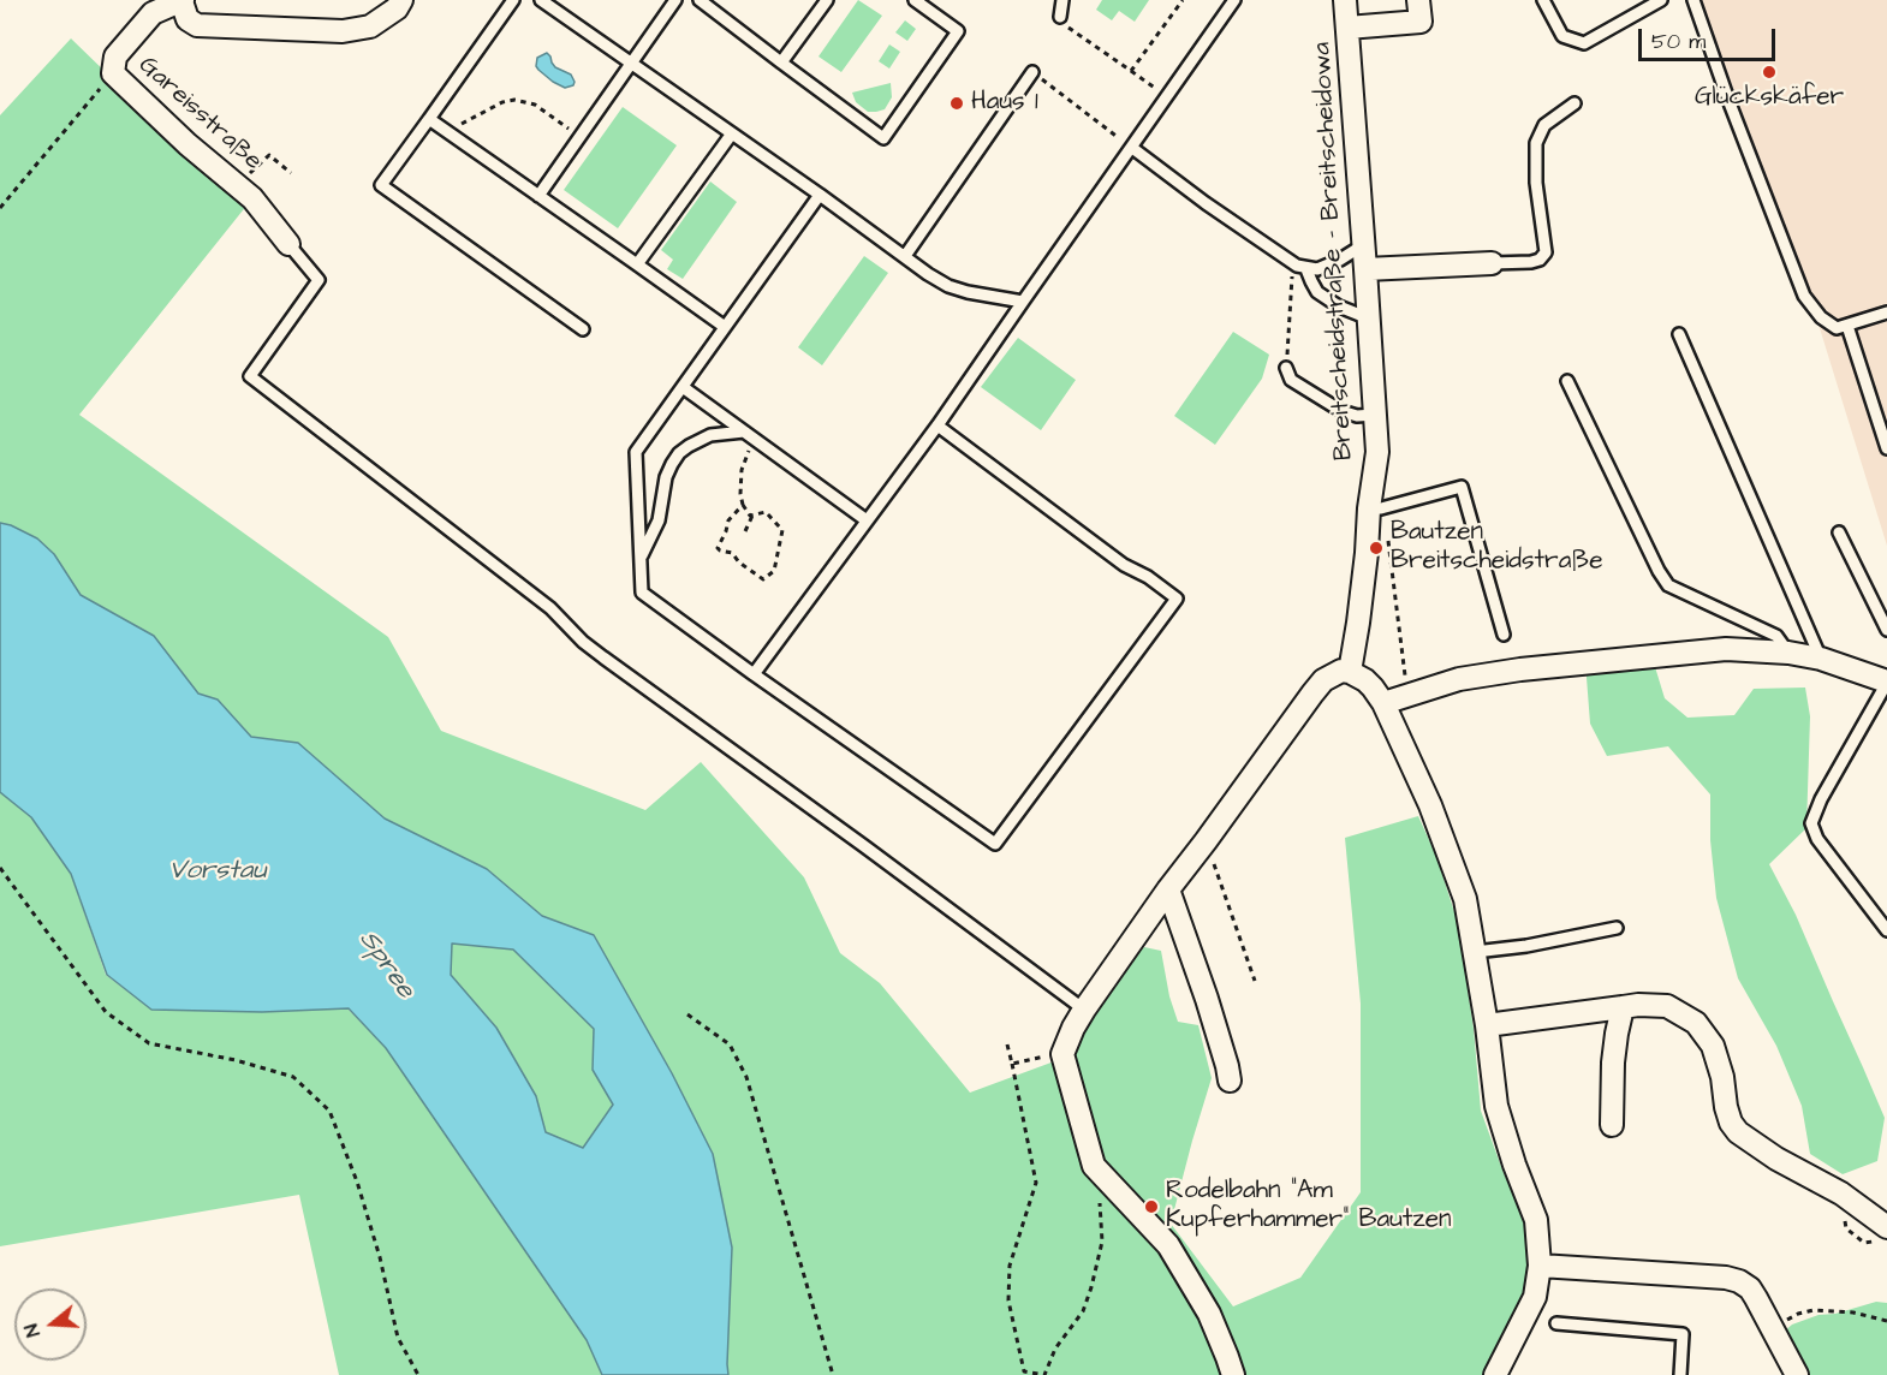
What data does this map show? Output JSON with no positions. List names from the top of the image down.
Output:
{
  "streets": {
    "street": ["Gareisstraße", "Breitscheidstraße - Breitscheidowa"]
  },
  "water": ["Vorstau", "Spree"],
  "places": [
    "Glückskäfer",
    "Haus 1",
    "Bautzen Breitscheidstraße",
    "Rodelbahn \"Am Kupferhammer\" Bautzen"
  ],
  "scale_bar": "50 m",
  "north": "left"
}
